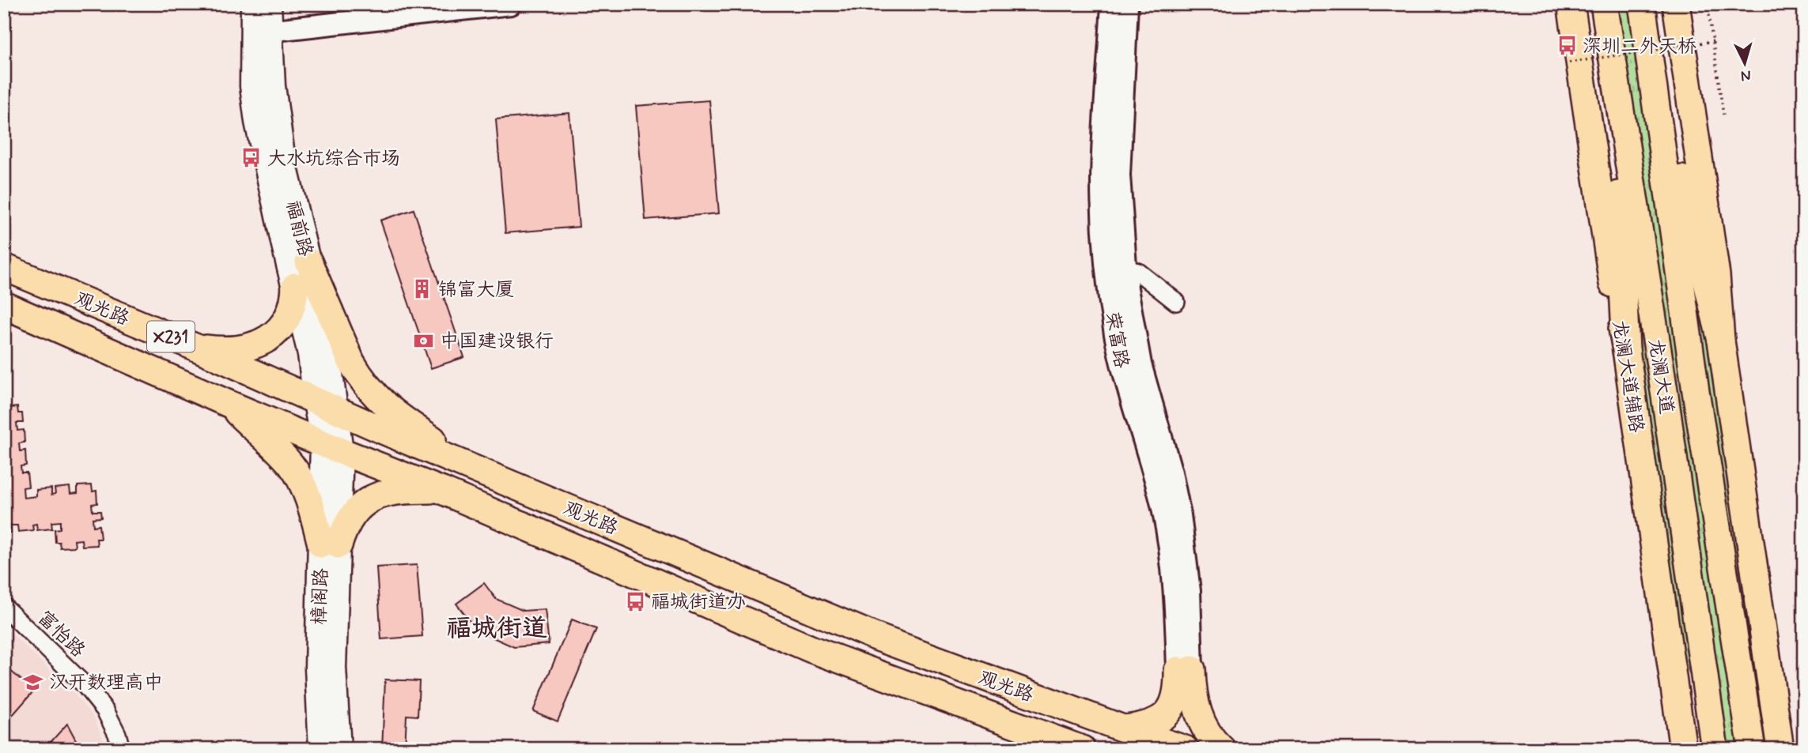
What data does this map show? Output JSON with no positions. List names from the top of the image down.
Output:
{
  "streets": {
    "main road": [
      "福前路",
      "观光路",
      "X231",
      "龙澜大道辅路",
      "龙澜大道",
      "樟阁路"
    ],
    "street": ["荣富路", "富怡路"]
  },
  "crossings": [
    ["福前路", "观光路"],
    ["福前路", "樟阁路"],
    ["观光路", "樟阁路"]
  ],
  "districts": ["福城街道"],
  "places": {
    "bus stop": ["深圳二外天桥", "大水坑综合市场", "福城街道办"],
    "building": ["锦富大厦"],
    "bank": ["中国建设银行"],
    "school or university": ["汉开数理高中"]
  },
  "north": "bottom"
}
